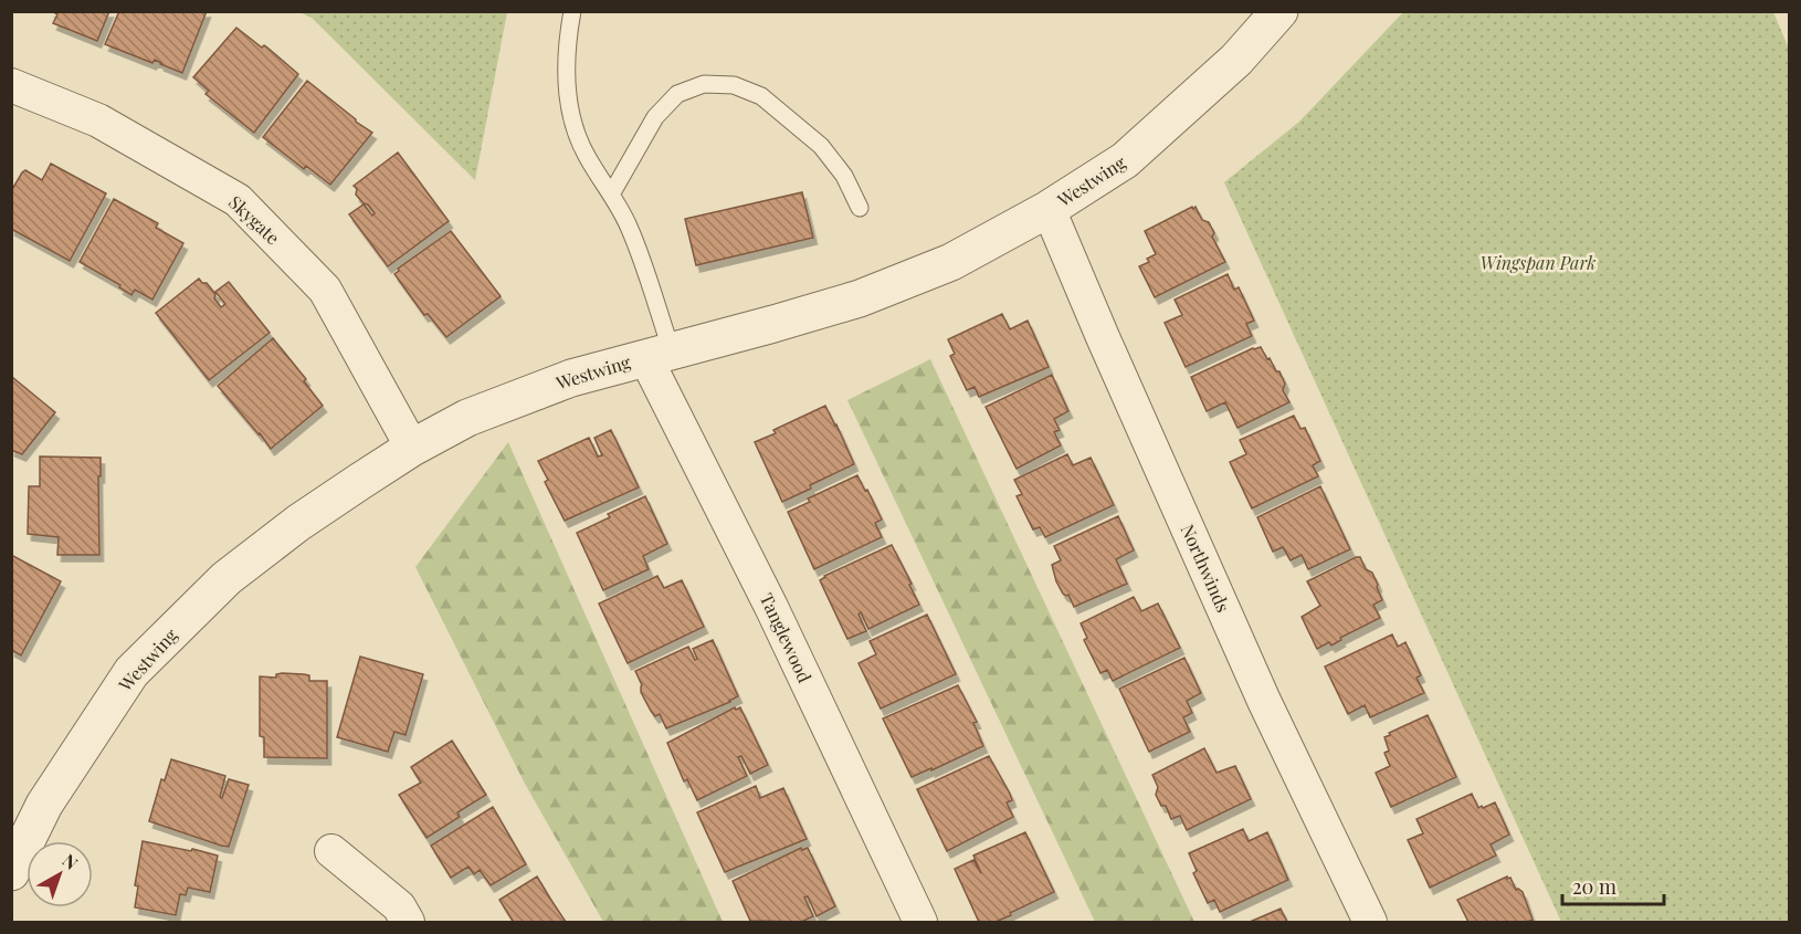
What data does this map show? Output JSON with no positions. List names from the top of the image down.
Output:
{
  "streets": {
    "street": [
      "Westwing",
      "Skygate",
      "Northwinds",
      "Tanglewood"
    ]
  },
  "crossings": [
    ["Westwing", "Skygate"],
    ["Westwing", "Northwinds"],
    ["Westwing", "Tanglewood"]
  ],
  "parks": ["Wingspan Park"],
  "scale_bar": "20 m",
  "north": "top right"
}
